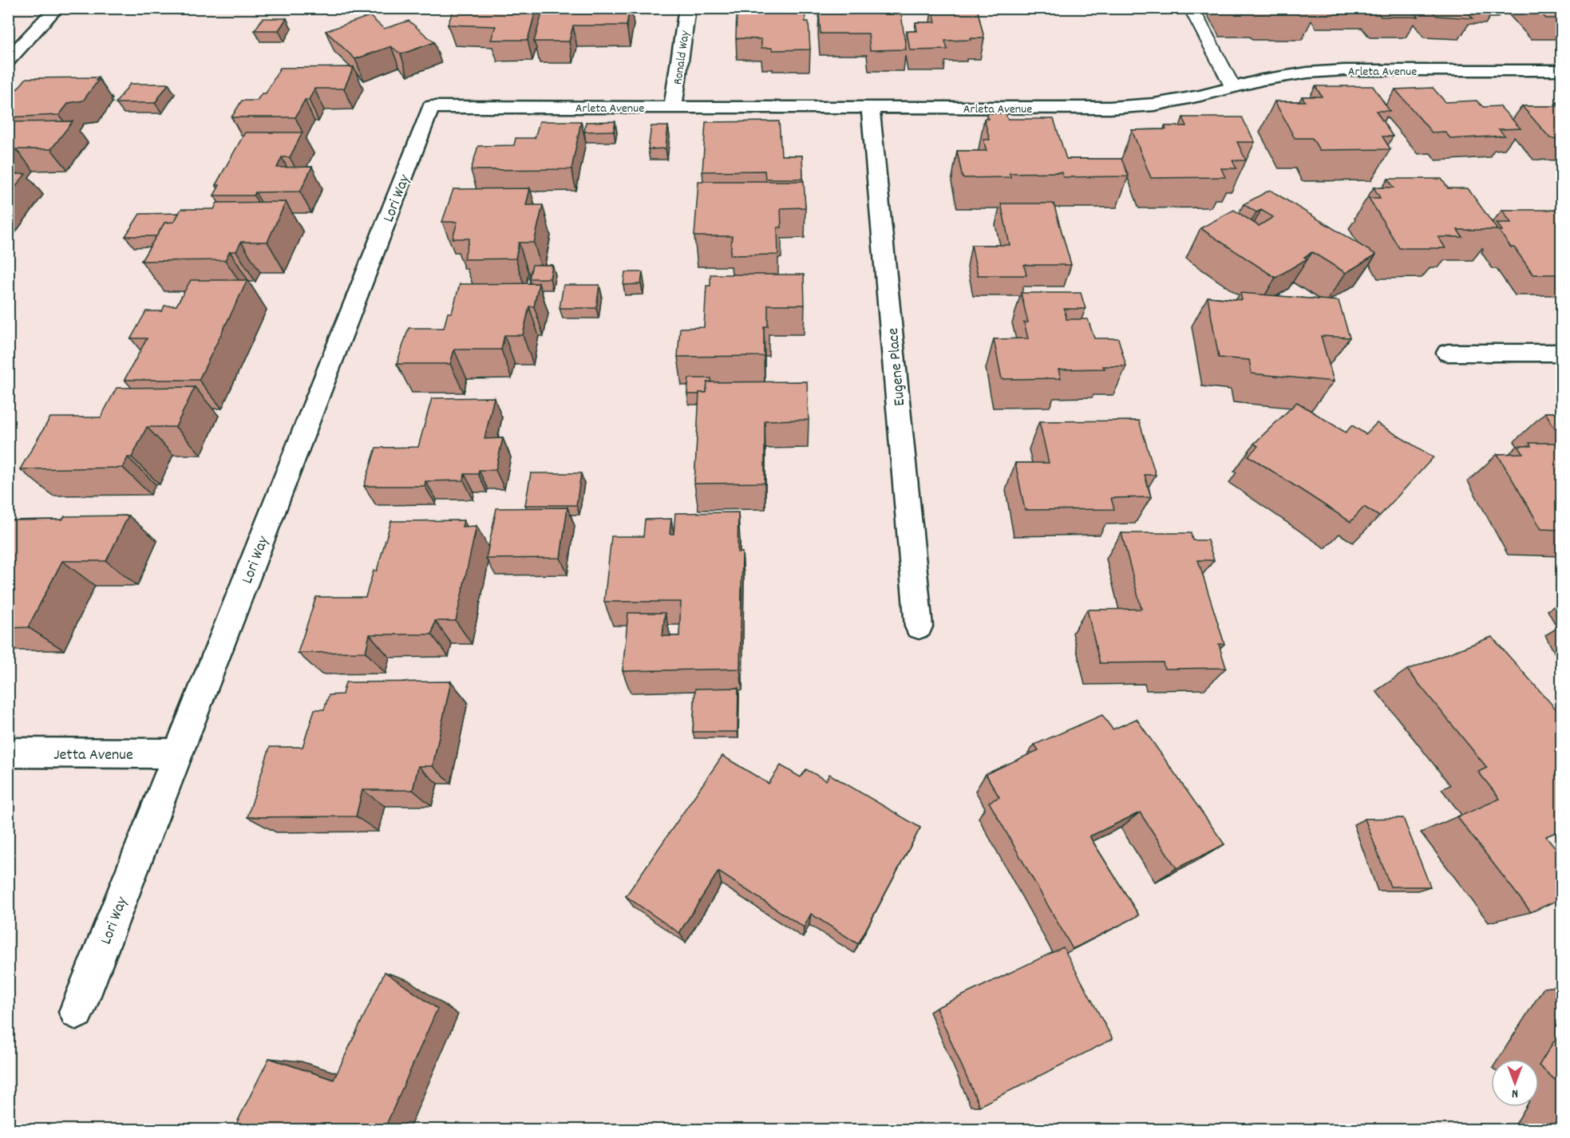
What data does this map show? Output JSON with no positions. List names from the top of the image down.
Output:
{
  "streets": {
    "street": [
      "Ronald Way",
      "Arleta Avenue",
      "Lori Way",
      "Eugene Place",
      "Jetta Avenue"
    ]
  },
  "crossings": [
    ["Ronald Way", "Arleta Avenue"],
    ["Arleta Avenue", "Lori Way"],
    ["Arleta Avenue", "Eugene Place"],
    ["Lori Way", "Jetta Avenue"]
  ],
  "north": "bottom"
}
